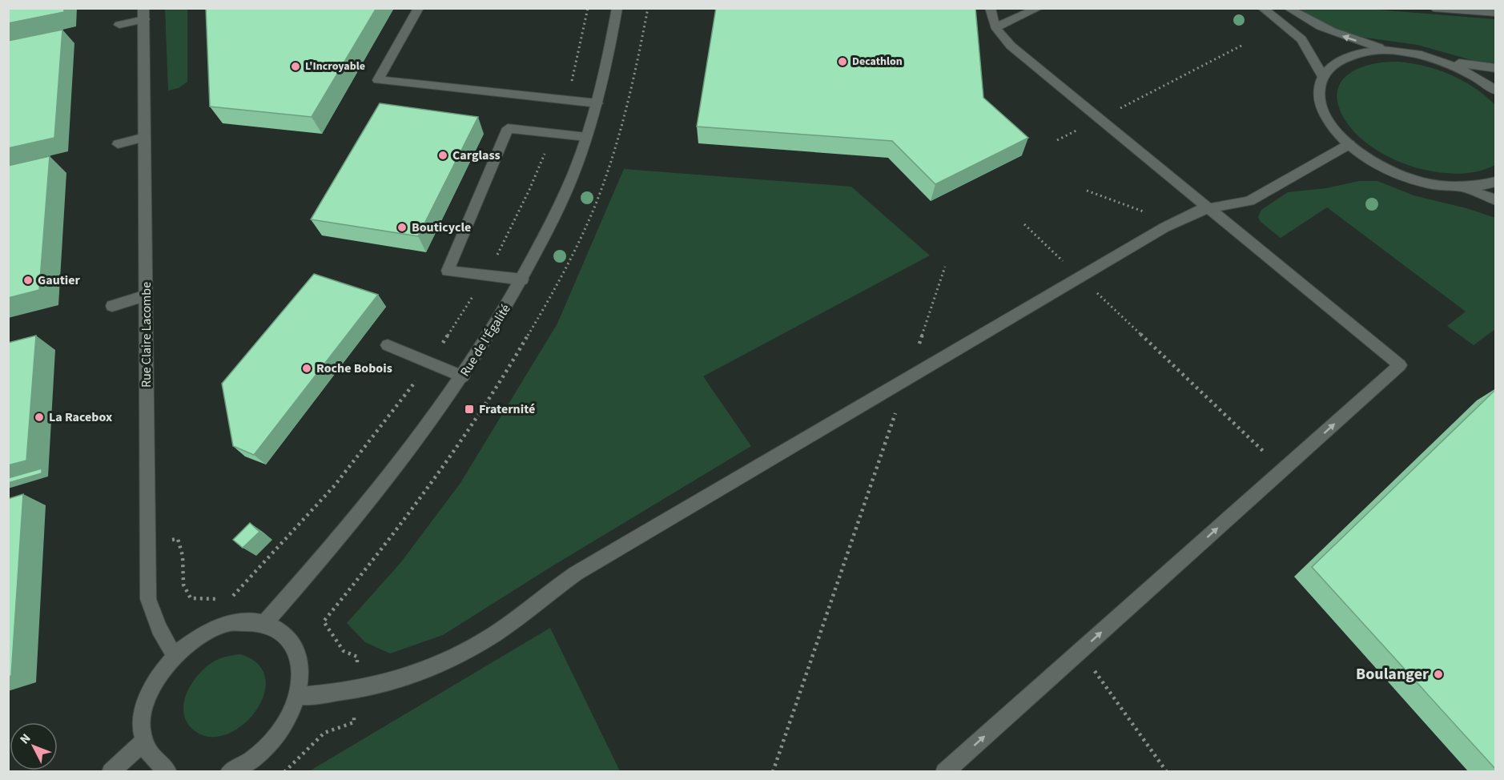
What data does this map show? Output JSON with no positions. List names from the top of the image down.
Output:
{
  "streets": {
    "street": ["Rue Claire Lacombe", "Rue de l'Égalité"]
  },
  "places": {
    "other": [
      "Decathlon",
      "L'Incroyable",
      "Carglass",
      "Bouticycle",
      "Gautier",
      "Roche Bobois",
      "La Racebox",
      "Boulanger"
    ],
    "transit": ["Fraternité"]
  },
  "north": "top left"
}
